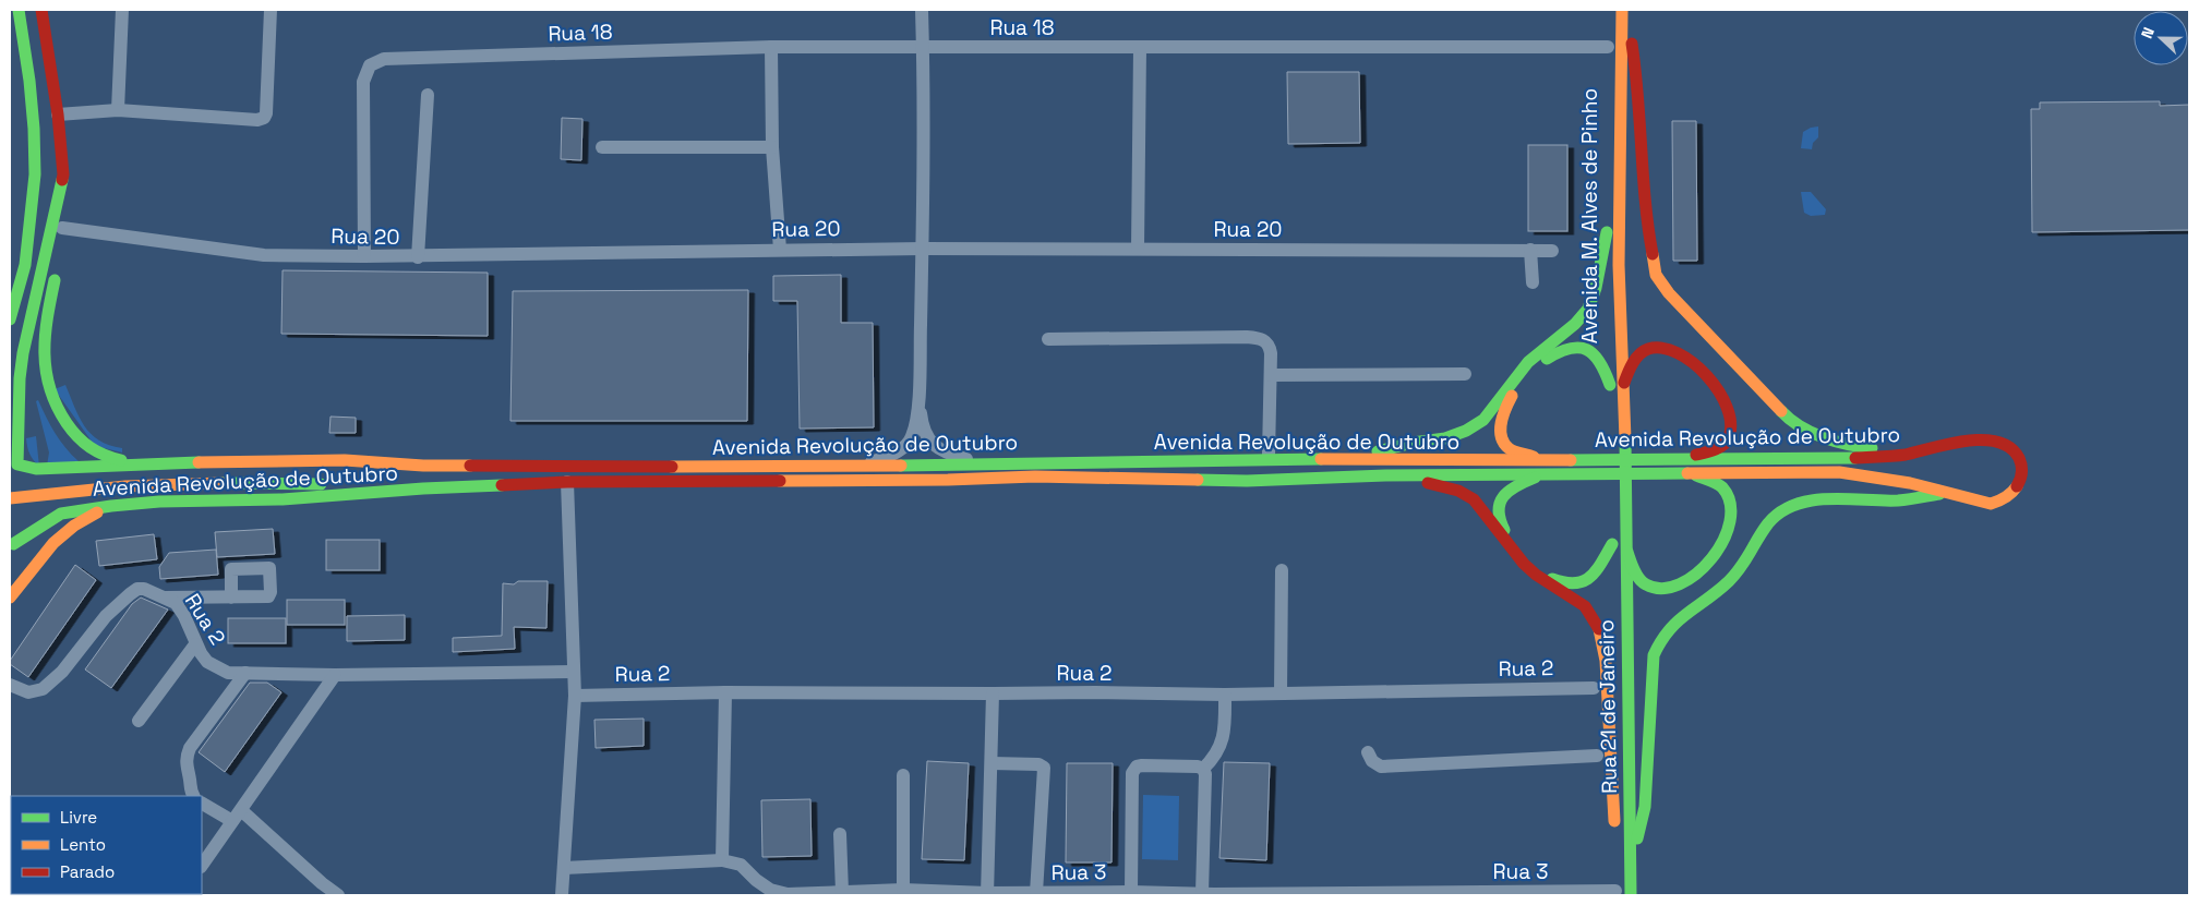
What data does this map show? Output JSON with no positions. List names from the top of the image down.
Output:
{
  "streets": {
    "main road": ["Avenida M. Alves de Pinho", "Avenida Revolução de Outubro", "Rua 21 de Janeiro"],
    "street": [
      "Rua 18",
      "Rua 20",
      "Rua 2",
      "Rua 3"
    ]
  },
  "crossings": [
    ["Rua 18", "Rua 20"],
    ["Avenida M. Alves de Pinho", "Avenida Revolução de Outubro"],
    ["Avenida M. Alves de Pinho", "Rua 21 de Janeiro"],
    ["Avenida Revolução de Outubro", "Rua 21 de Janeiro"]
  ],
  "legend": ["Livre", "Lento", "Parado"],
  "north": "left"
}
